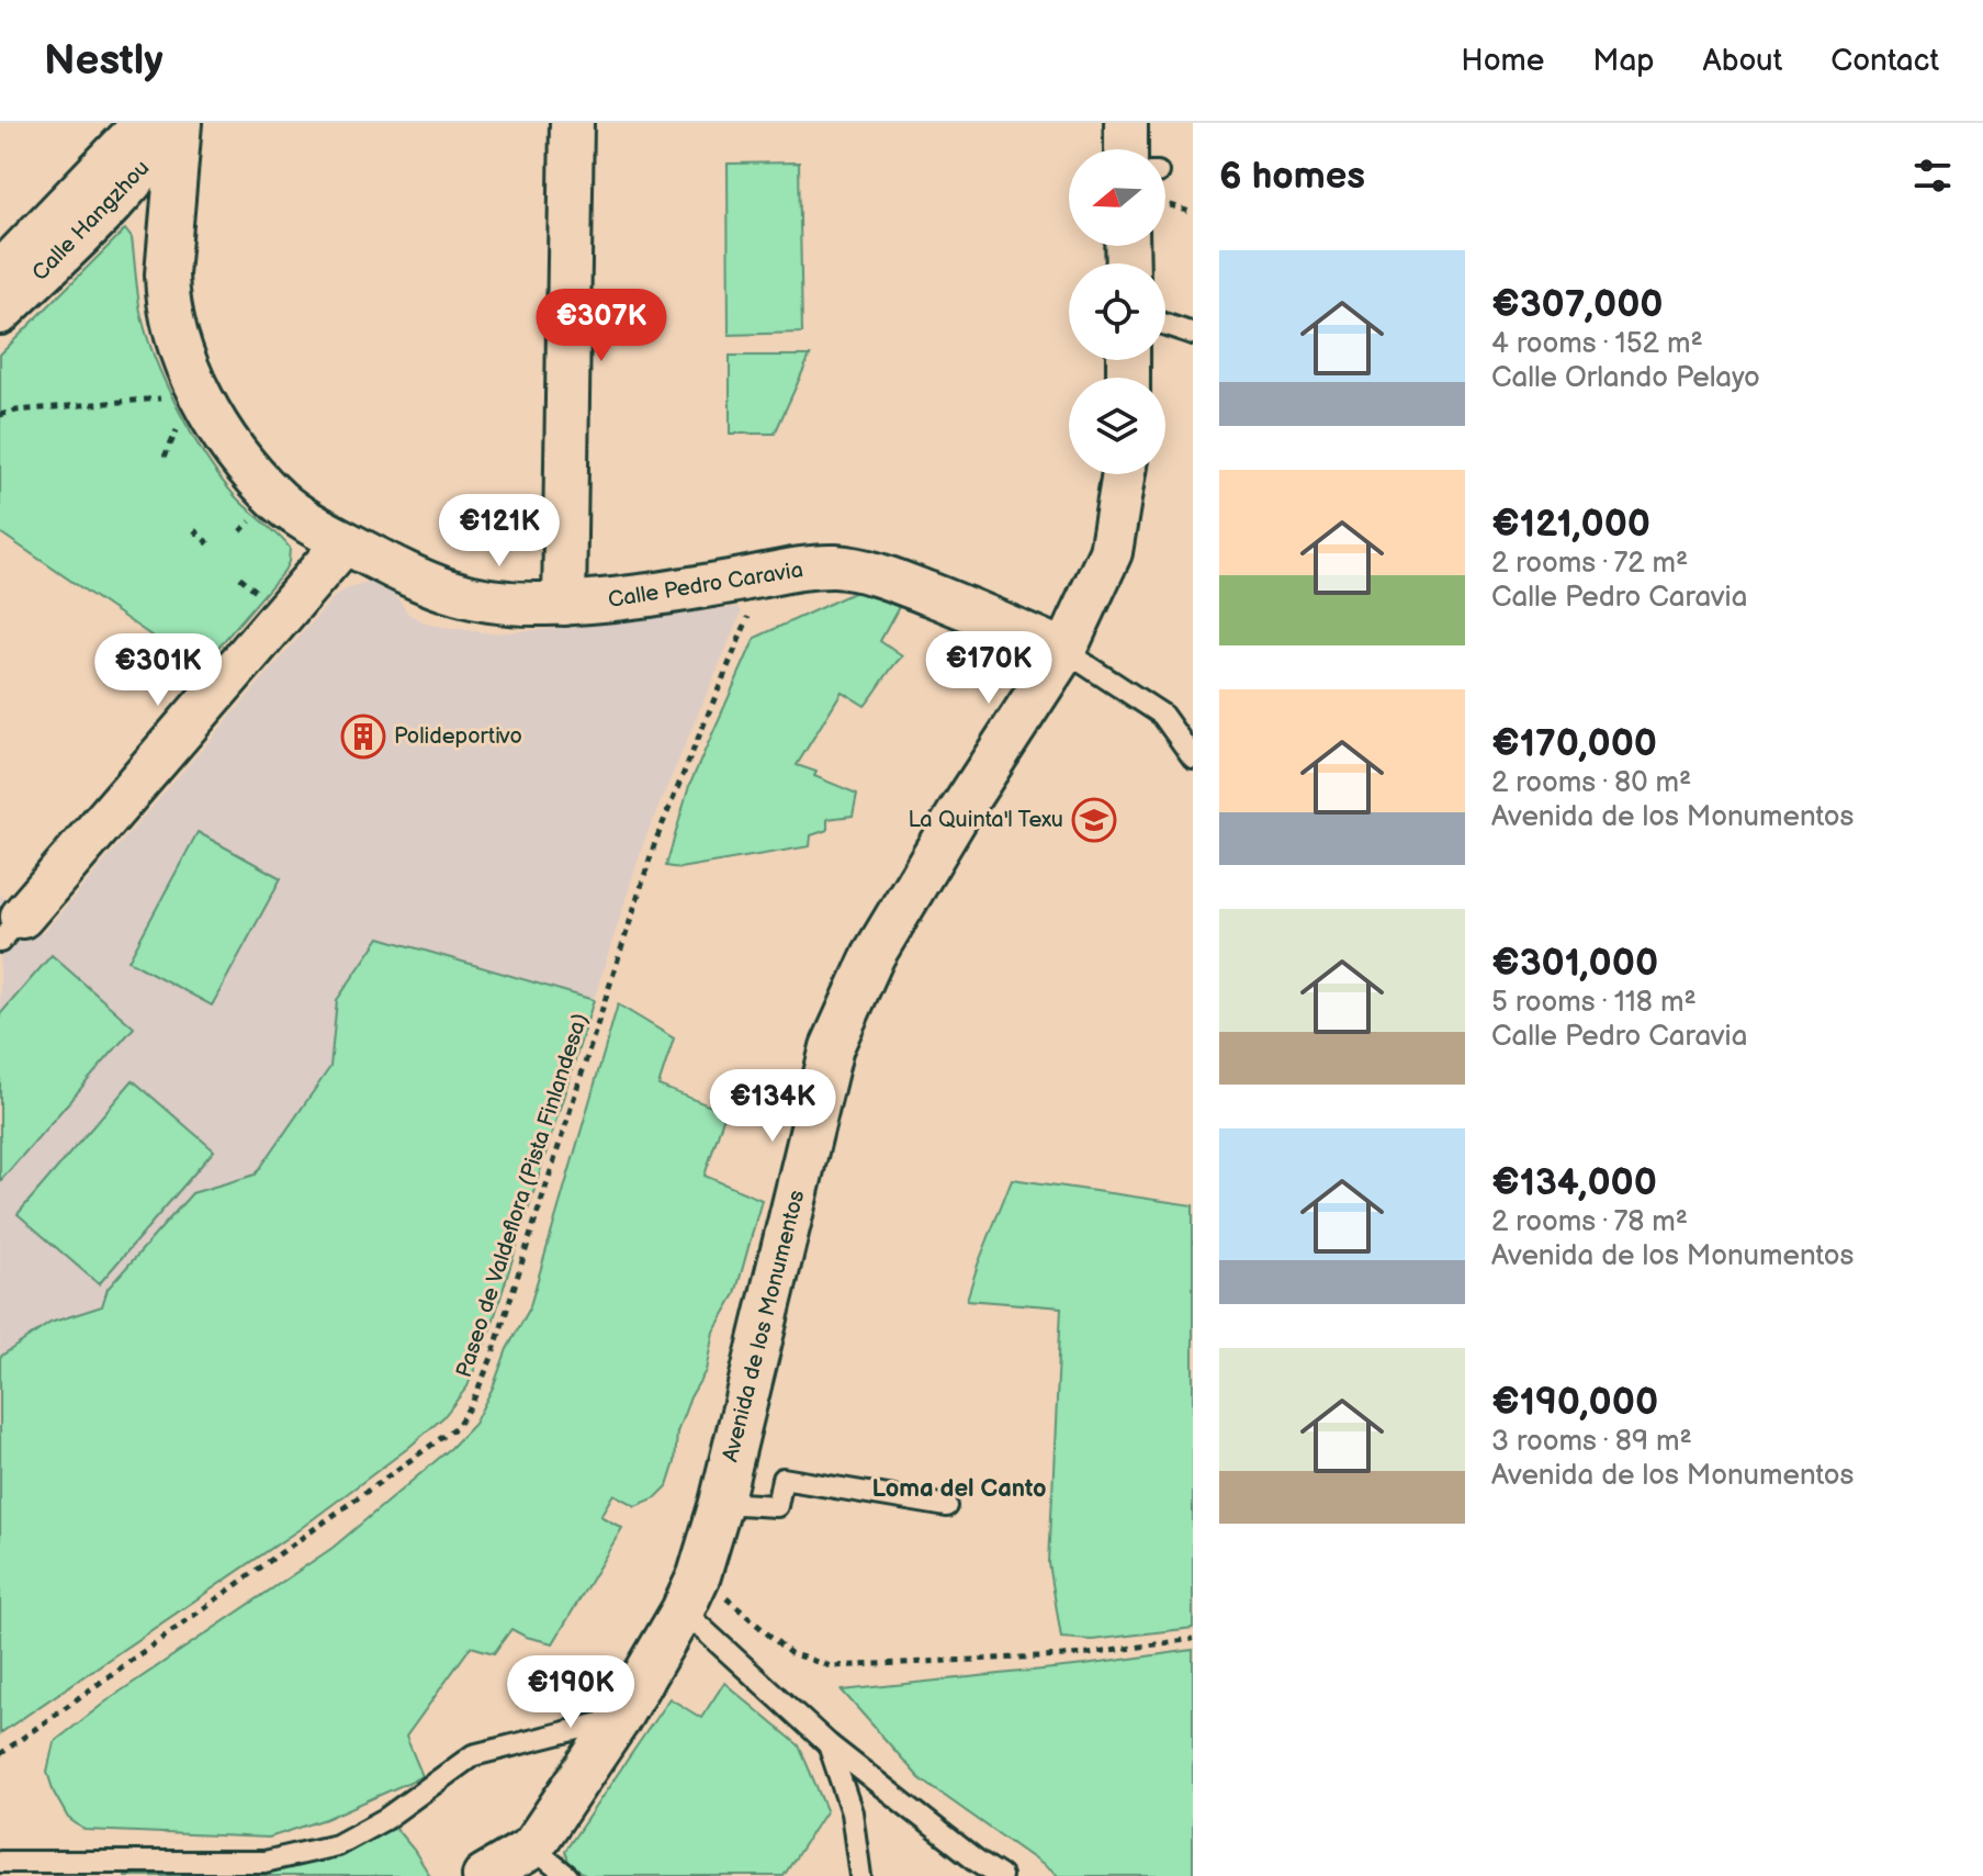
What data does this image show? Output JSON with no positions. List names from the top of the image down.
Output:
{
  "streets": {
    "street": ["Calle Hangzhou", "Calle Pedro Caravia", "Avenida de los Monumentos"],
    "path": ["Paseo de Valdeflora (Pista Finlandesa)"]
  },
  "crossings": [
    ["Calle Hangzhou", "Calle Pedro Caravia"],
    ["Calle Pedro Caravia", "Avenida de los Monumentos"]
  ],
  "districts": ["Loma del Canto"],
  "places": {
    "building": ["Polideportivo"],
    "school or university": ["La Quinta'l Texu"]
  },
  "north": "left",
  "page": {
    "header": "Nestly",
    "nav": [
      "Home",
      "Map",
      "About",
      "Contact"
    ],
    "heading": "6 homes",
    "list": [
      {
        "name": "€307,000",
        "note": "4 rooms · 152 m² · Calle Orlando Pelayo"
      },
      {
        "name": "€121,000",
        "note": "2 rooms · 72 m² · Calle Pedro Caravia"
      },
      {
        "name": "€170,000",
        "note": "2 rooms · 80 m² · Avenida de los Monumentos"
      },
      {
        "name": "€301,000",
        "note": "5 rooms · 118 m² · Calle Pedro Caravia"
      },
      {
        "name": "€134,000",
        "note": "2 rooms · 78 m² · Avenida de los Monumentos"
      },
      {
        "name": "€190,000",
        "note": "3 rooms · 89 m² · Avenida de los Monumentos"
      }
    ],
    "price": [
      "€307K",
      "€121K",
      "€170K",
      "€301K",
      "€134K",
      "€190K"
    ]
  }
}
